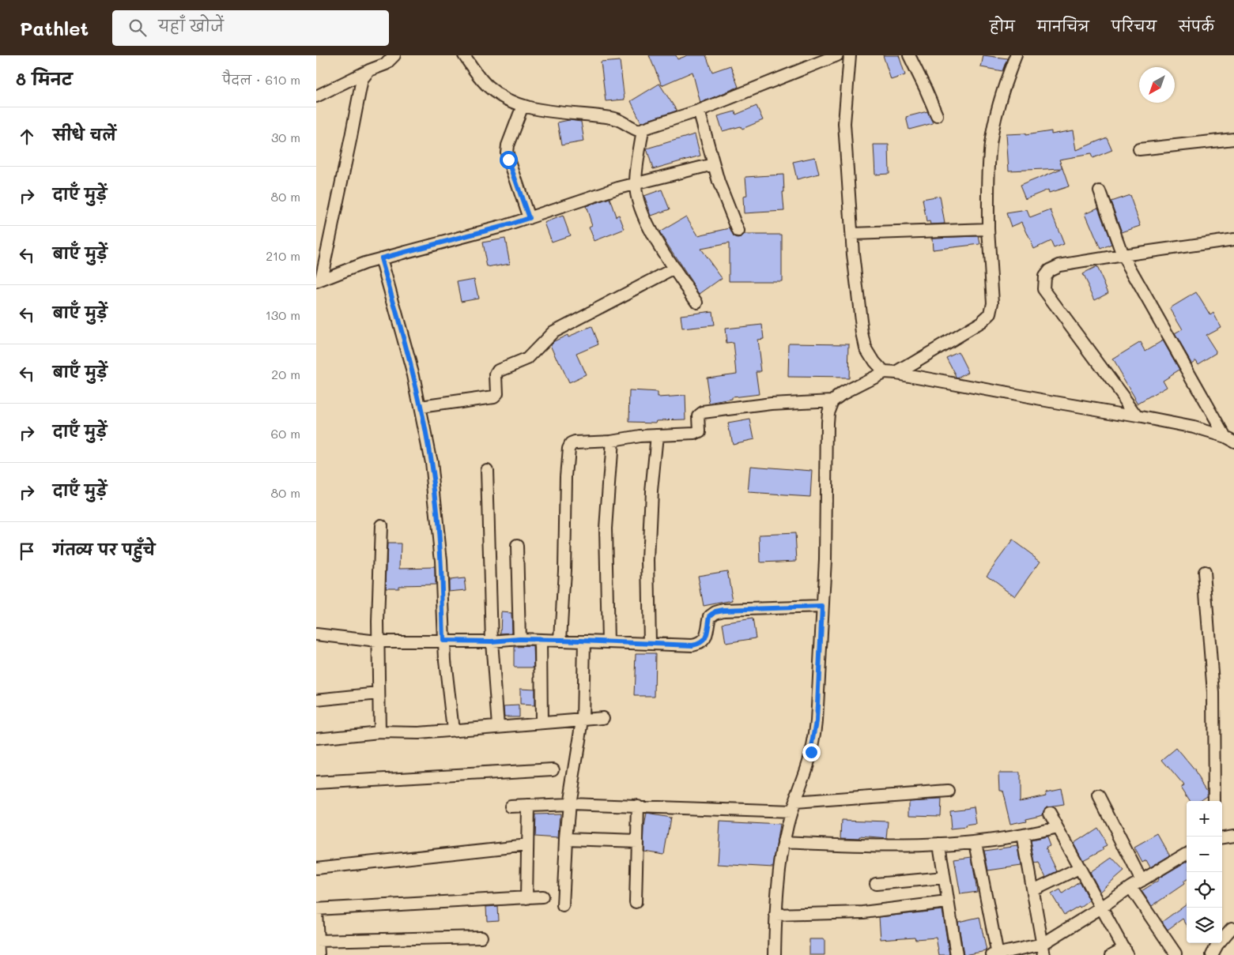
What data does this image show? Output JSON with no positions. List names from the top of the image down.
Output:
{
  "north": "bottom left",
  "page": {
    "header": "Pathlet",
    "search": "यहाँ खोजें",
    "nav": [
      "होम",
      "मानचित्र",
      "परिचय",
      "संपर्क"
    ],
    "heading": ["8 मिनट", "पैदल · 610 m"],
    "list": [
      ["सीधे चलें", "30 m"],
      ["दाएँ मुड़ें", "80 m"],
      ["बाएँ मुड़ें", "210 m"],
      ["बाएँ मुड़ें", "130 m"],
      ["बाएँ मुड़ें", "20 m"],
      ["दाएँ मुड़ें", "60 m"],
      ["दाएँ मुड़ें", "80 m"],
      "गंतव्य पर पहुँचे"
    ],
    "map_buttons": ["+", "−"]
  }
}
